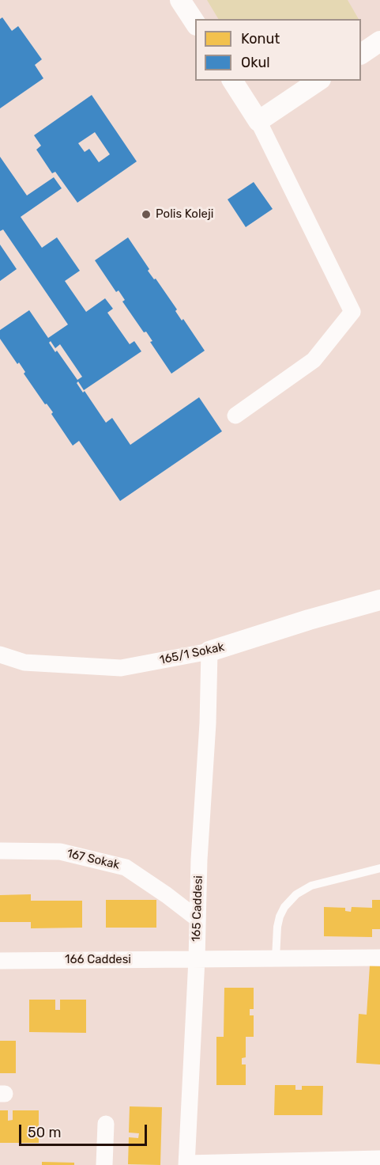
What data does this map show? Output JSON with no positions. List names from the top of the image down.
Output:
{
  "streets": {
    "street": [
      "165/1 Sokak",
      "167 Sokak",
      "165 Caddesi",
      "166 Caddesi"
    ]
  },
  "crossings": [
    ["165/1 Sokak", "165 Caddesi"],
    ["167 Sokak", "165 Caddesi"],
    ["165 Caddesi", "166 Caddesi"]
  ],
  "places": ["Polis Koleji"],
  "legend": ["Konut", "Okul"],
  "scale_bar": "50 m"
}
